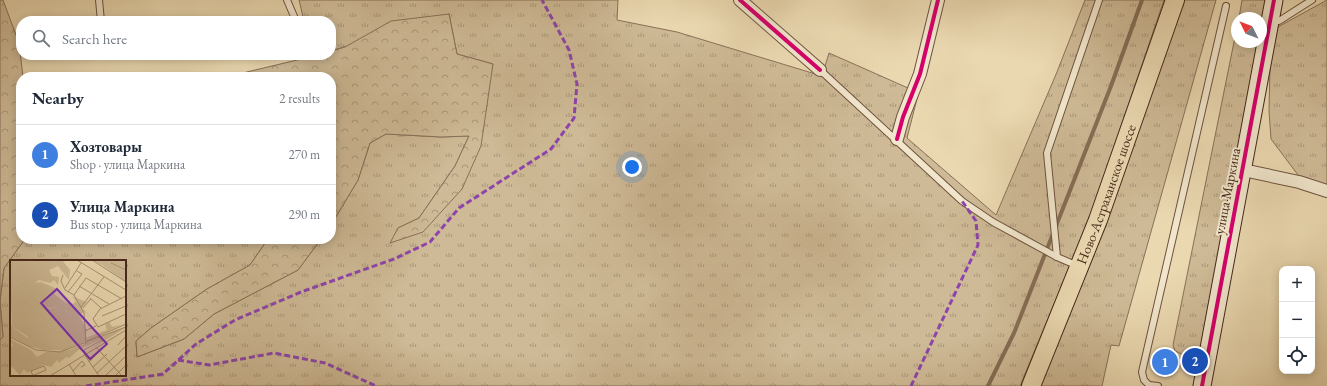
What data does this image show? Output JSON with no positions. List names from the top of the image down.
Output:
{
  "streets": {
    "main road": ["Ново-Астраханское шоссе"],
    "street": ["улица Маркина"]
  },
  "north": "top left",
  "page": {
    "search": "Search here",
    "heading": ["Nearby", "2 results"],
    "list": [
      {
        "mark": "1",
        "name": "Хозтовары",
        "note": "Shop · улица Маркина",
        "value": "270 m"
      },
      {
        "mark": "2",
        "name": "Улица Маркина",
        "note": "Bus stop · улица Маркина",
        "value": "290 m"
      }
    ],
    "map_buttons": ["+", "−"],
    "pins": ["2", "1"]
  }
}
